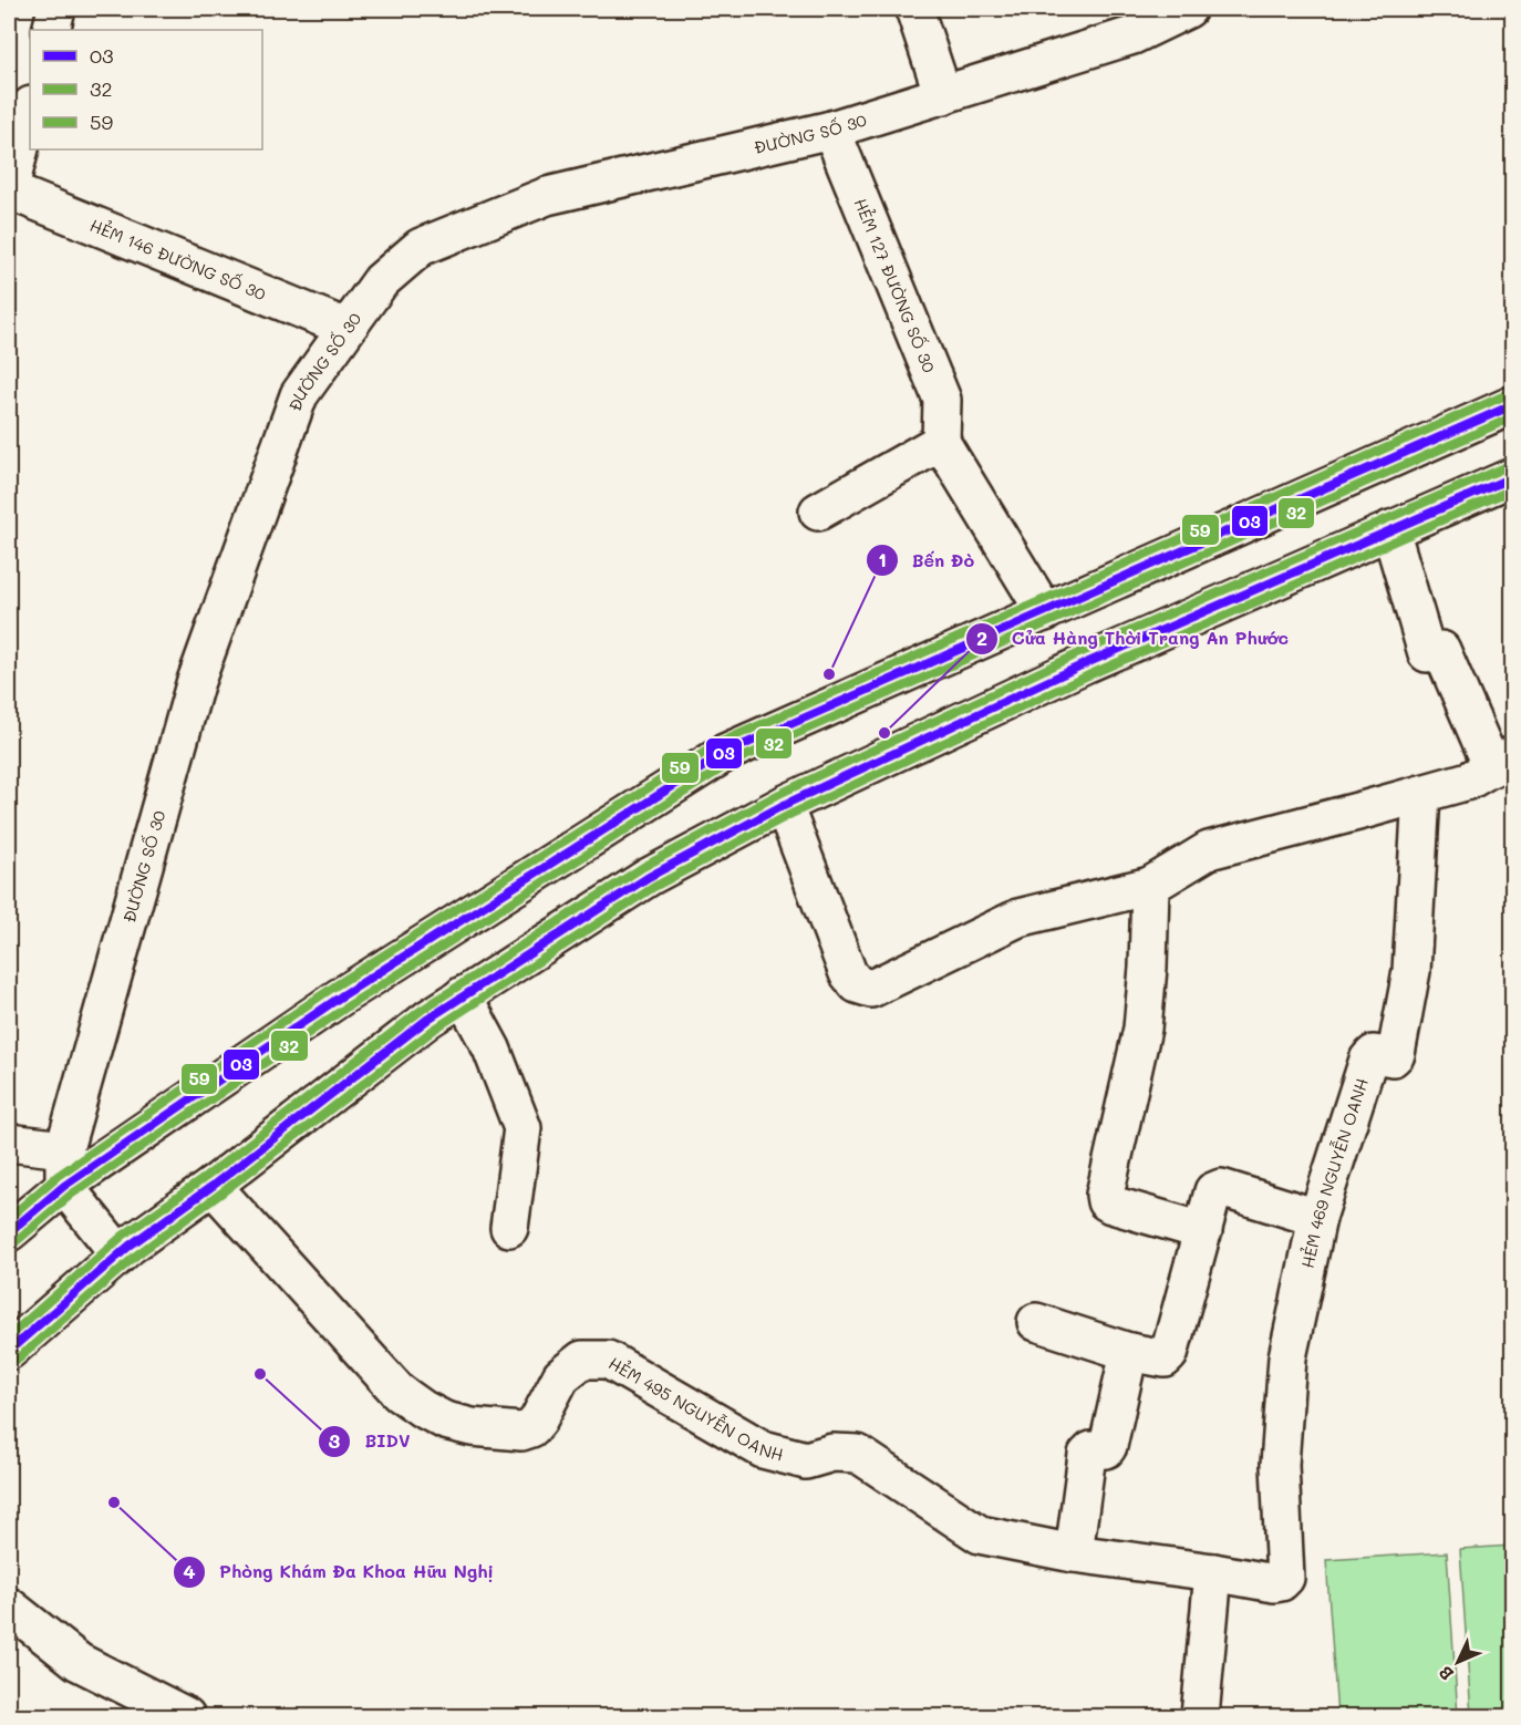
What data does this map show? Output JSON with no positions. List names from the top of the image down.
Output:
{
  "streets": {
    "street": [
      "ĐƯỜNG SỐ 30",
      "HẺM 146 ĐƯỜNG SỐ 30",
      "HẺM 127 ĐƯỜNG SỐ 30",
      "HẺM 469 NGUYỄN OANH",
      "HẺM 495 NGUYỄN OANH"
    ]
  },
  "crossings": [
    ["ĐƯỜNG SỐ 30", "HẺM 146 ĐƯỜNG SỐ 30"],
    ["ĐƯỜNG SỐ 30", "HẺM 127 ĐƯỜNG SỐ 30"],
    ["HẺM 469 NGUYỄN OANH", "HẺM 495 NGUYỄN OANH"]
  ],
  "places": [
    "Bến Đò",
    "Cửa Hàng Thời Trang An Phước",
    "BIDV",
    "Phòng Khám Đa Khoa Hữu Nghị"
  ],
  "lines": ["transit line 59", "transit line 03", "transit line 32"],
  "legend": ["03", "32", "59"],
  "north": "bottom left"
}
